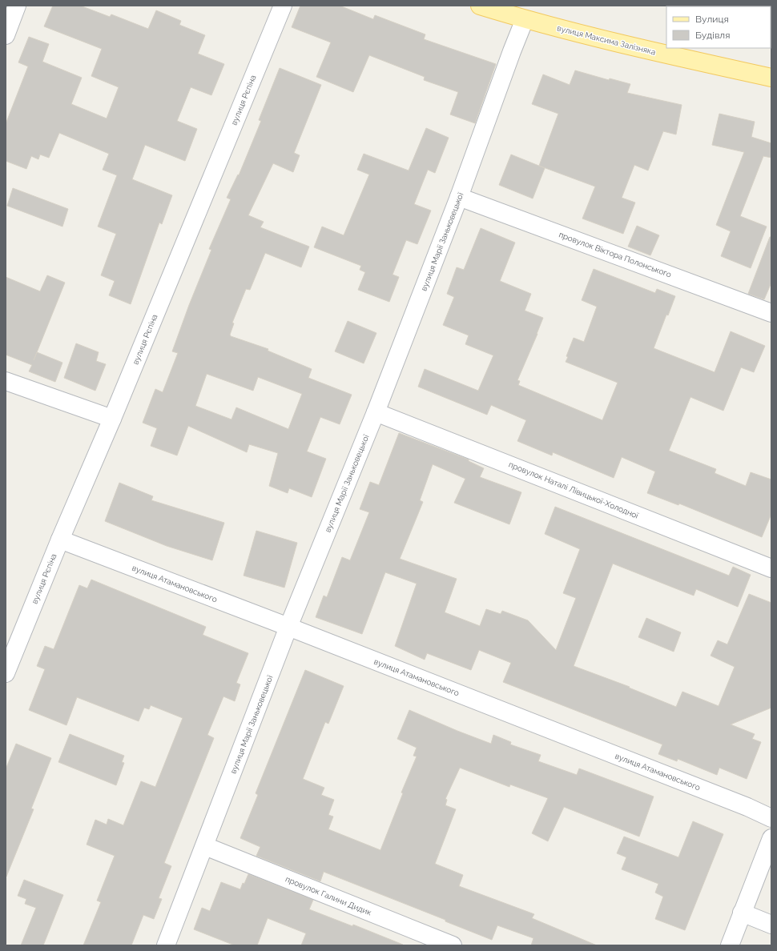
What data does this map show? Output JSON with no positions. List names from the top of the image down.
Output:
{
  "streets": {
    "main road": ["вулиця Максима Залізняка"],
    "street": [
      "вулиця Рєпіна",
      "вулиця Марії Заньковецької",
      "провулок Віктора Полонського",
      "провулок Наталі Лівицької-Холодної",
      "вулиця Атамановського",
      "провулок Галини Дидик"
    ]
  },
  "crossings": [
    ["вулиця Максима Залізняка", "вулиця Марії Заньковецької"],
    ["вулиця Рєпіна", "вулиця Атамановського"],
    ["вулиця Марії Заньковецької", "провулок Віктора Полонського"],
    ["вулиця Марії Заньковецької", "провулок Наталі Лівицької-Холодної"],
    ["вулиця Марії Заньковецької", "вулиця Атамановського"],
    ["вулиця Марії Заньковецької", "провулок Галини Дидик"]
  ],
  "legend": ["Вулиця", "Будівля"]
}
